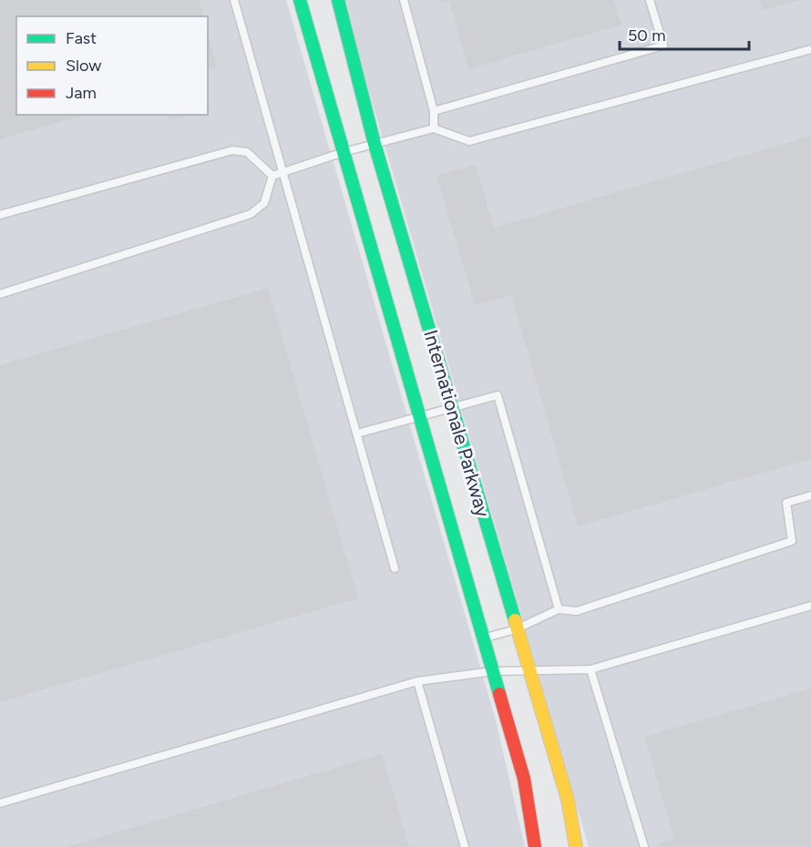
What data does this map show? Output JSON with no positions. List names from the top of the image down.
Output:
{
  "streets": {
    "street": ["Internationale Parkway"]
  },
  "legend": ["Fast", "Slow", "Jam"],
  "scale_bar": "50 m"
}
